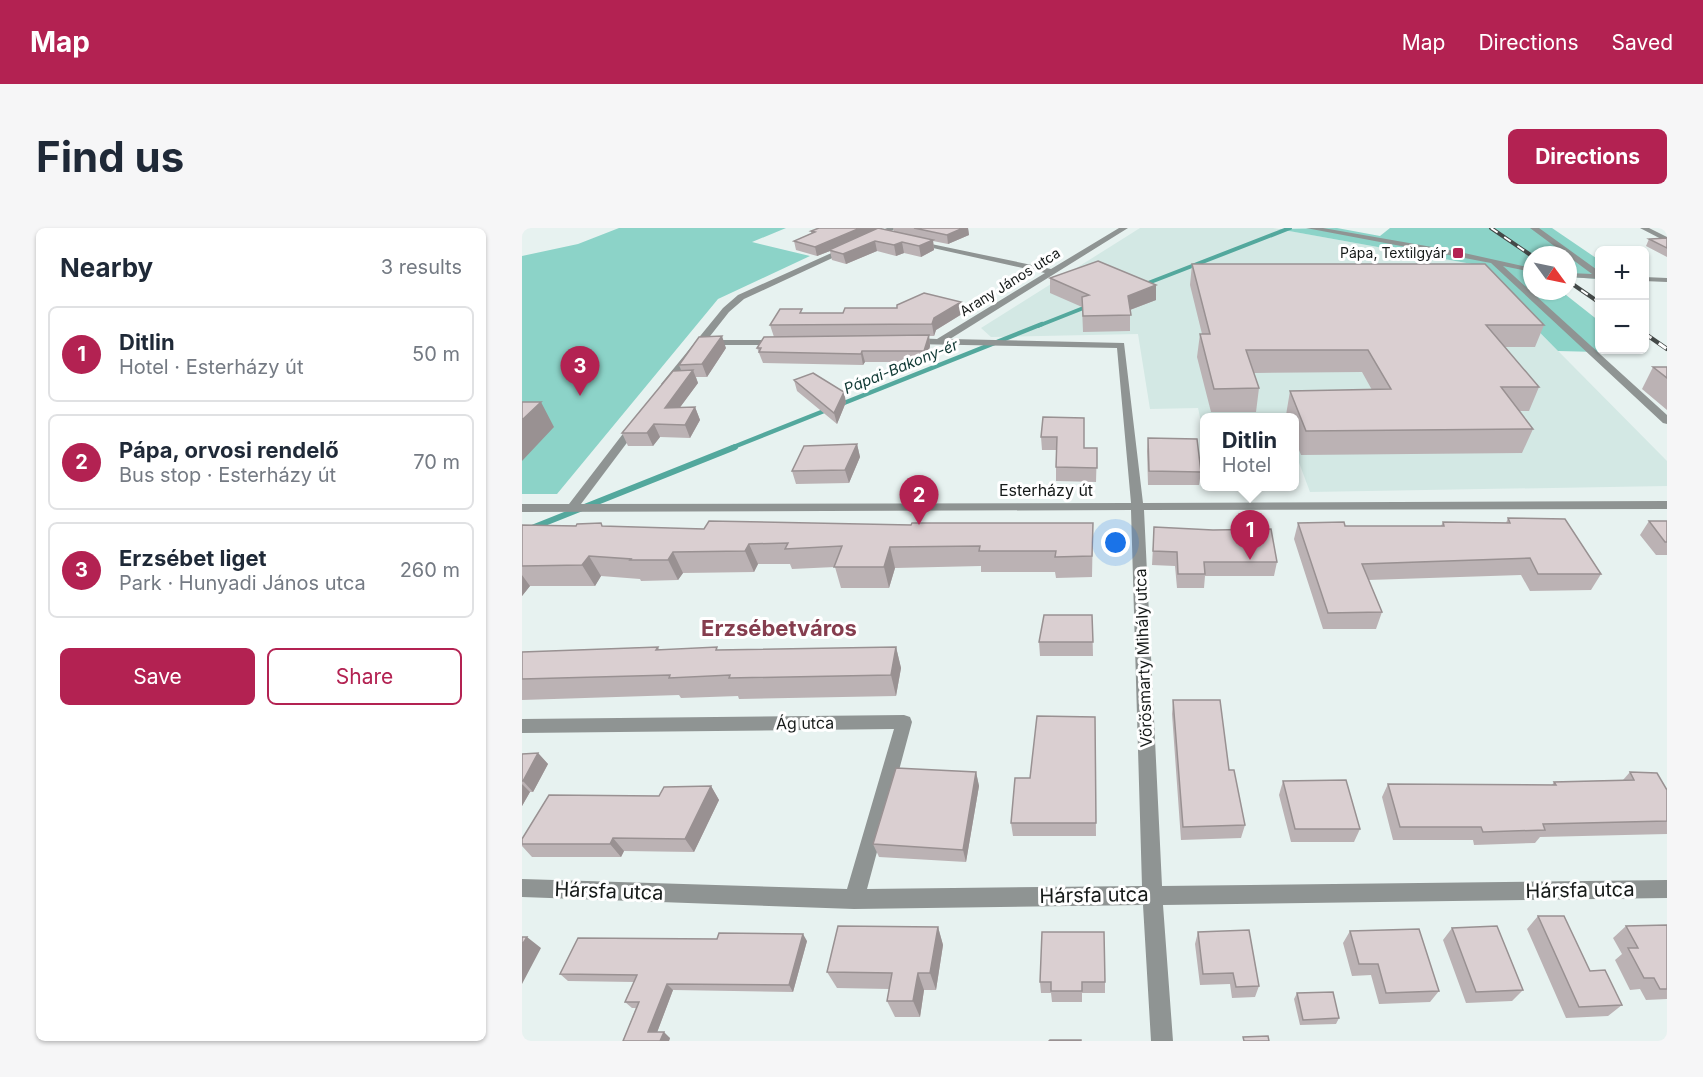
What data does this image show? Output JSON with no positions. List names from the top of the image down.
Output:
{
  "streets": {
    "street": [
      "Arany János utca",
      "Esterházy út",
      "Vörösmarty Mihály utca",
      "Ág utca",
      "Hársfa utca"
    ]
  },
  "crossings": [
    ["Esterházy út", "Vörösmarty Mihály utca"],
    ["Vörösmarty Mihály utca", "Hársfa utca"],
    ["Ág utca", "Hársfa utca"]
  ],
  "districts": ["Erzsébetváros"],
  "water": ["Pápai-Bakony-ér"],
  "places": {
    "transit": ["Pápa, Textilgyár"]
  },
  "north": "bottom right",
  "page": {
    "header": "Map",
    "nav": ["Map", "Directions", "Saved"],
    "buttons": [
      "Directions",
      ["Save", "Share"]
    ],
    "title": "Find us",
    "heading": ["Nearby", "3 results"],
    "map_buttons": ["+", "−"],
    "list": [
      {
        "mark": "1",
        "name": "Ditlin",
        "note": "Hotel · Esterházy út",
        "value": "50 m"
      },
      {
        "mark": "2",
        "name": "Pápa, orvosi rendelő",
        "note": "Bus stop · Esterházy út",
        "value": "70 m"
      },
      {
        "mark": "3",
        "name": "Erzsébet liget",
        "note": "Park · Hunyadi János utca",
        "value": "260 m"
      }
    ],
    "pins": ["3", "2", "1"],
    "popup": ["Ditlin", "Hotel"]
  }
}
